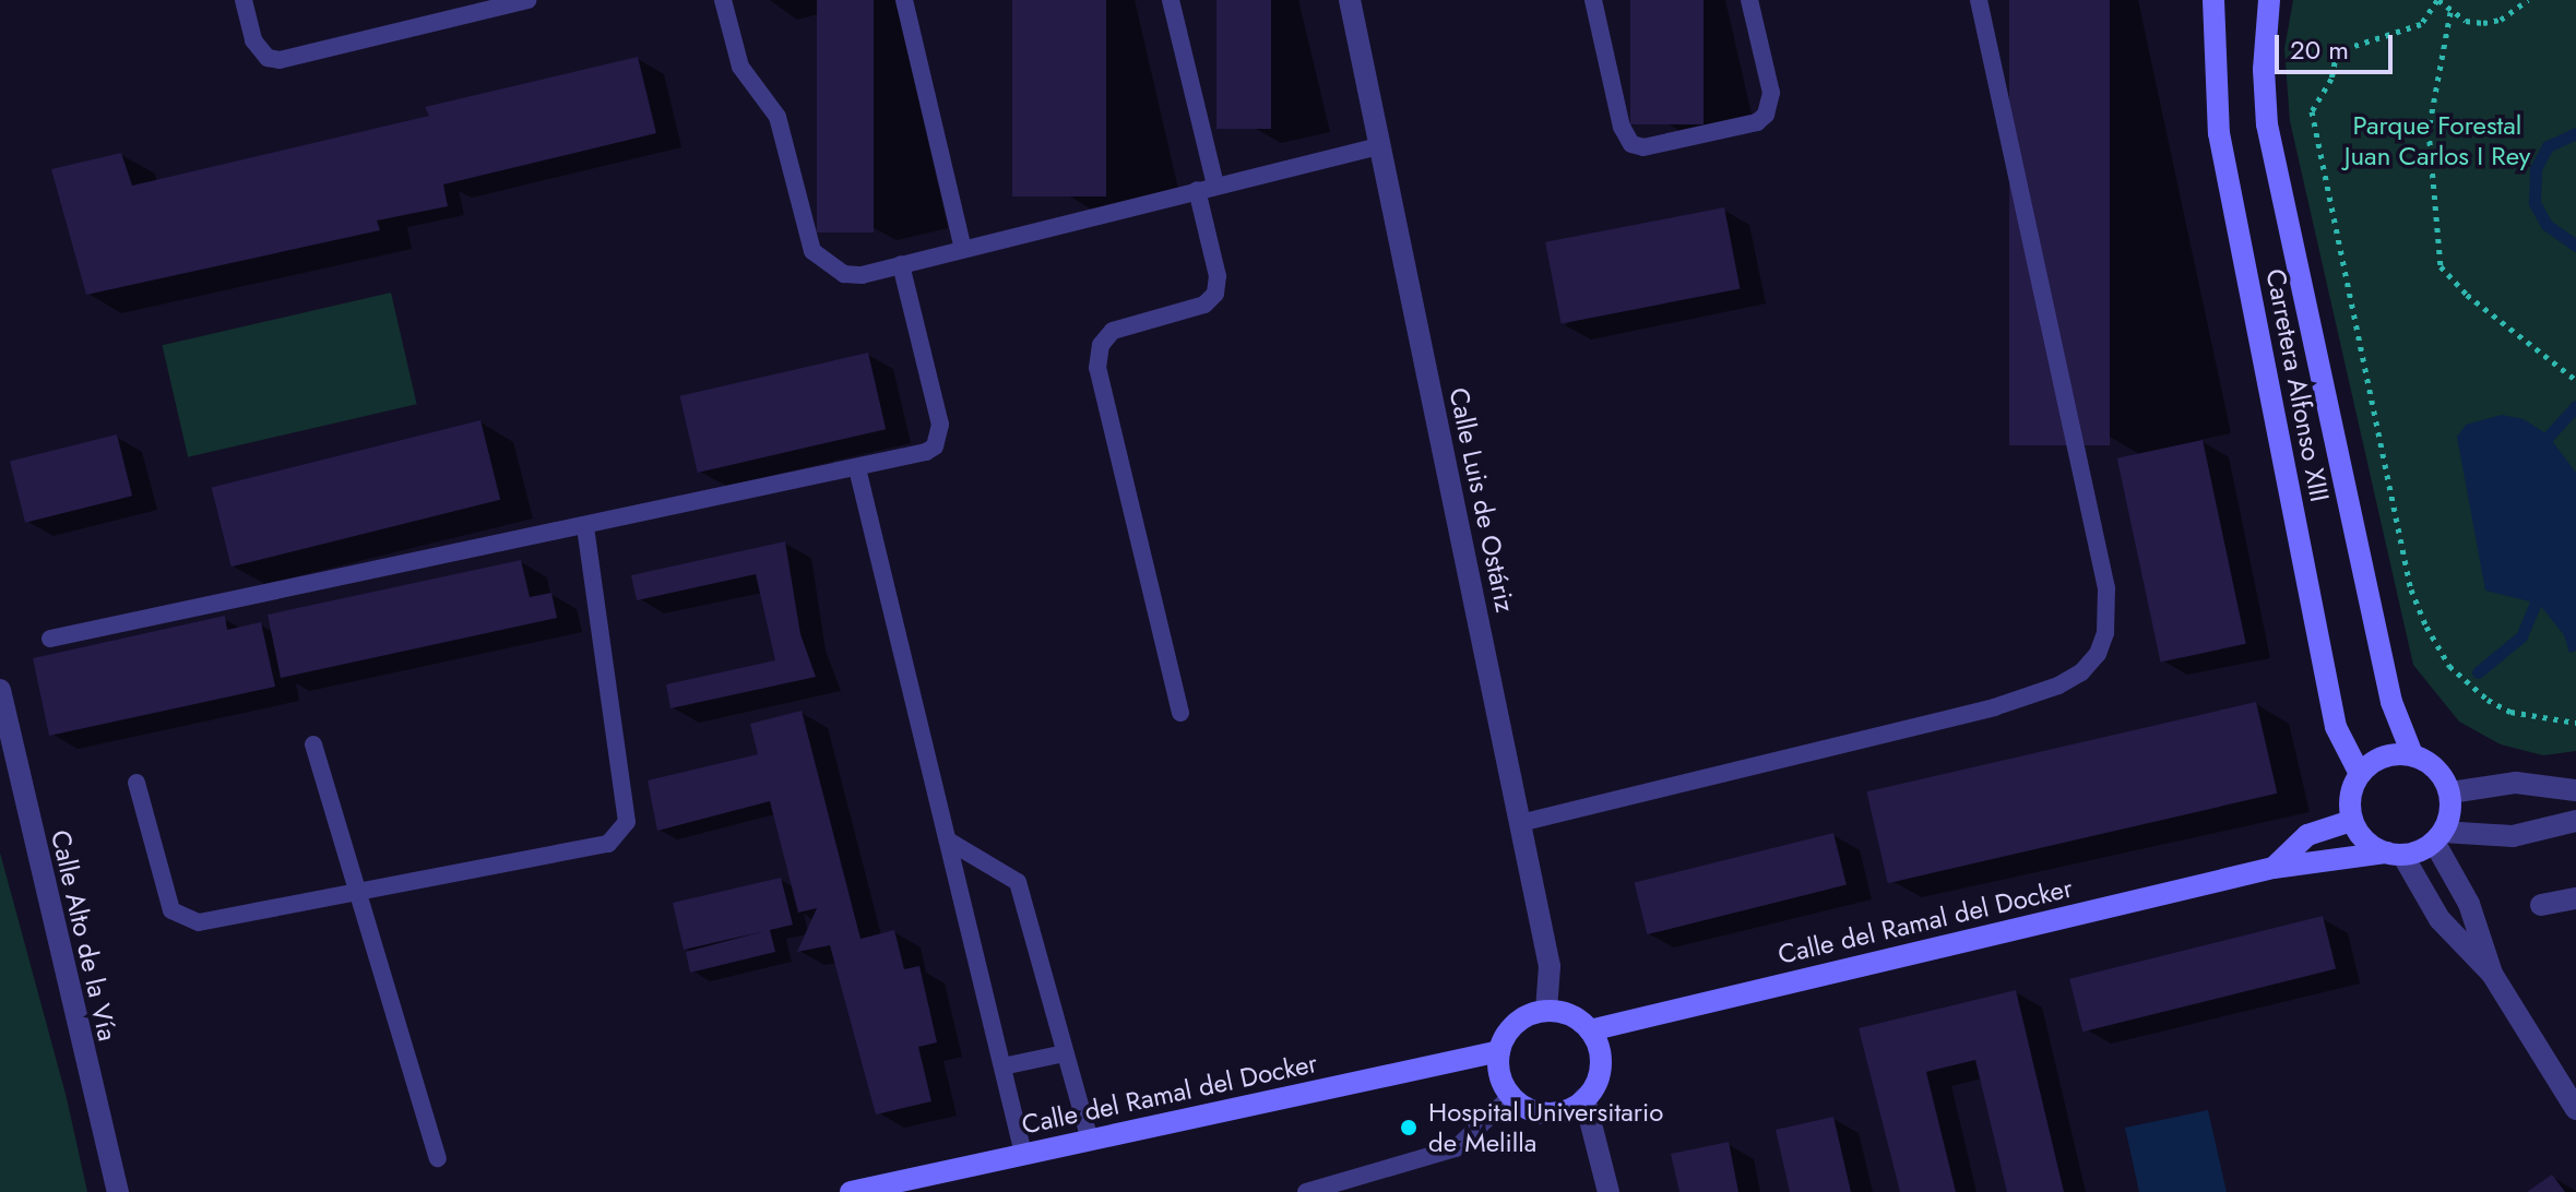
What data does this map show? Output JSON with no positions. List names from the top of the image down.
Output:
{
  "streets": {
    "main road": ["Carretera Alfonso XIII", "Calle del Ramal del Docker"],
    "street": ["Calle Luis de Ostáriz", "Calle Alto de la Vía"]
  },
  "crossings": [
    ["Carretera Alfonso XIII", "Calle del Ramal del Docker"],
    ["Calle Luis de Ostáriz", "Calle del Ramal del Docker"]
  ],
  "parks": ["Parque Forestal Juan Carlos I Rey"],
  "places": ["Hospital Universitario de Melilla"],
  "scale_bar": "20 m"
}
